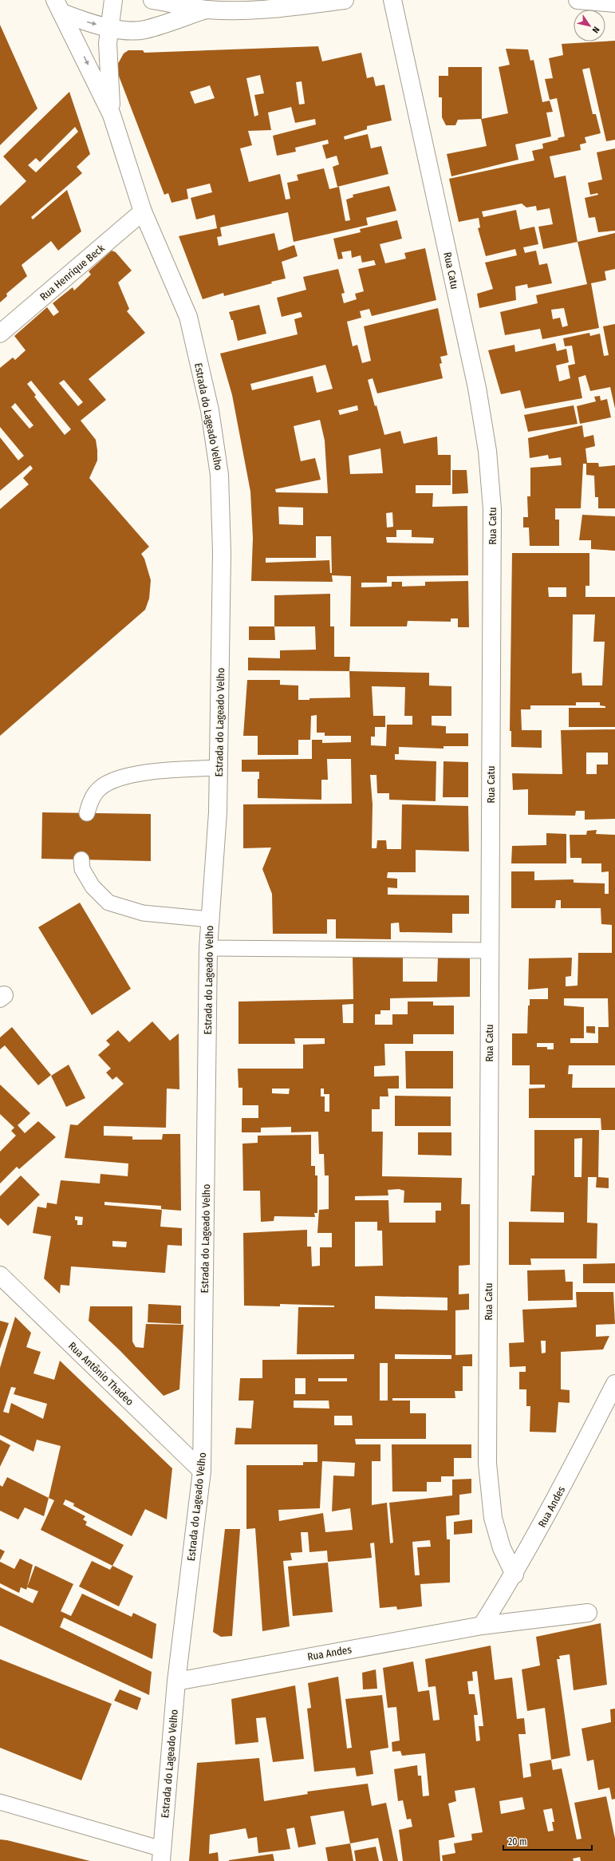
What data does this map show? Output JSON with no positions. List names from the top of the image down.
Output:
{
  "streets": {
    "street": [
      "Rua Catu",
      "Rua Henrique Beck",
      "Estrada do Lageado Velho",
      "Rua Antônio Thadeo",
      "Rua Andes"
    ]
  },
  "crossings": [
    ["Rua Catu", "Rua Andes"],
    ["Rua Henrique Beck", "Estrada do Lageado Velho"],
    ["Estrada do Lageado Velho", "Rua Antônio Thadeo"],
    ["Estrada do Lageado Velho", "Rua Andes"]
  ],
  "scale_bar": "20 m",
  "north": "bottom right"
}
